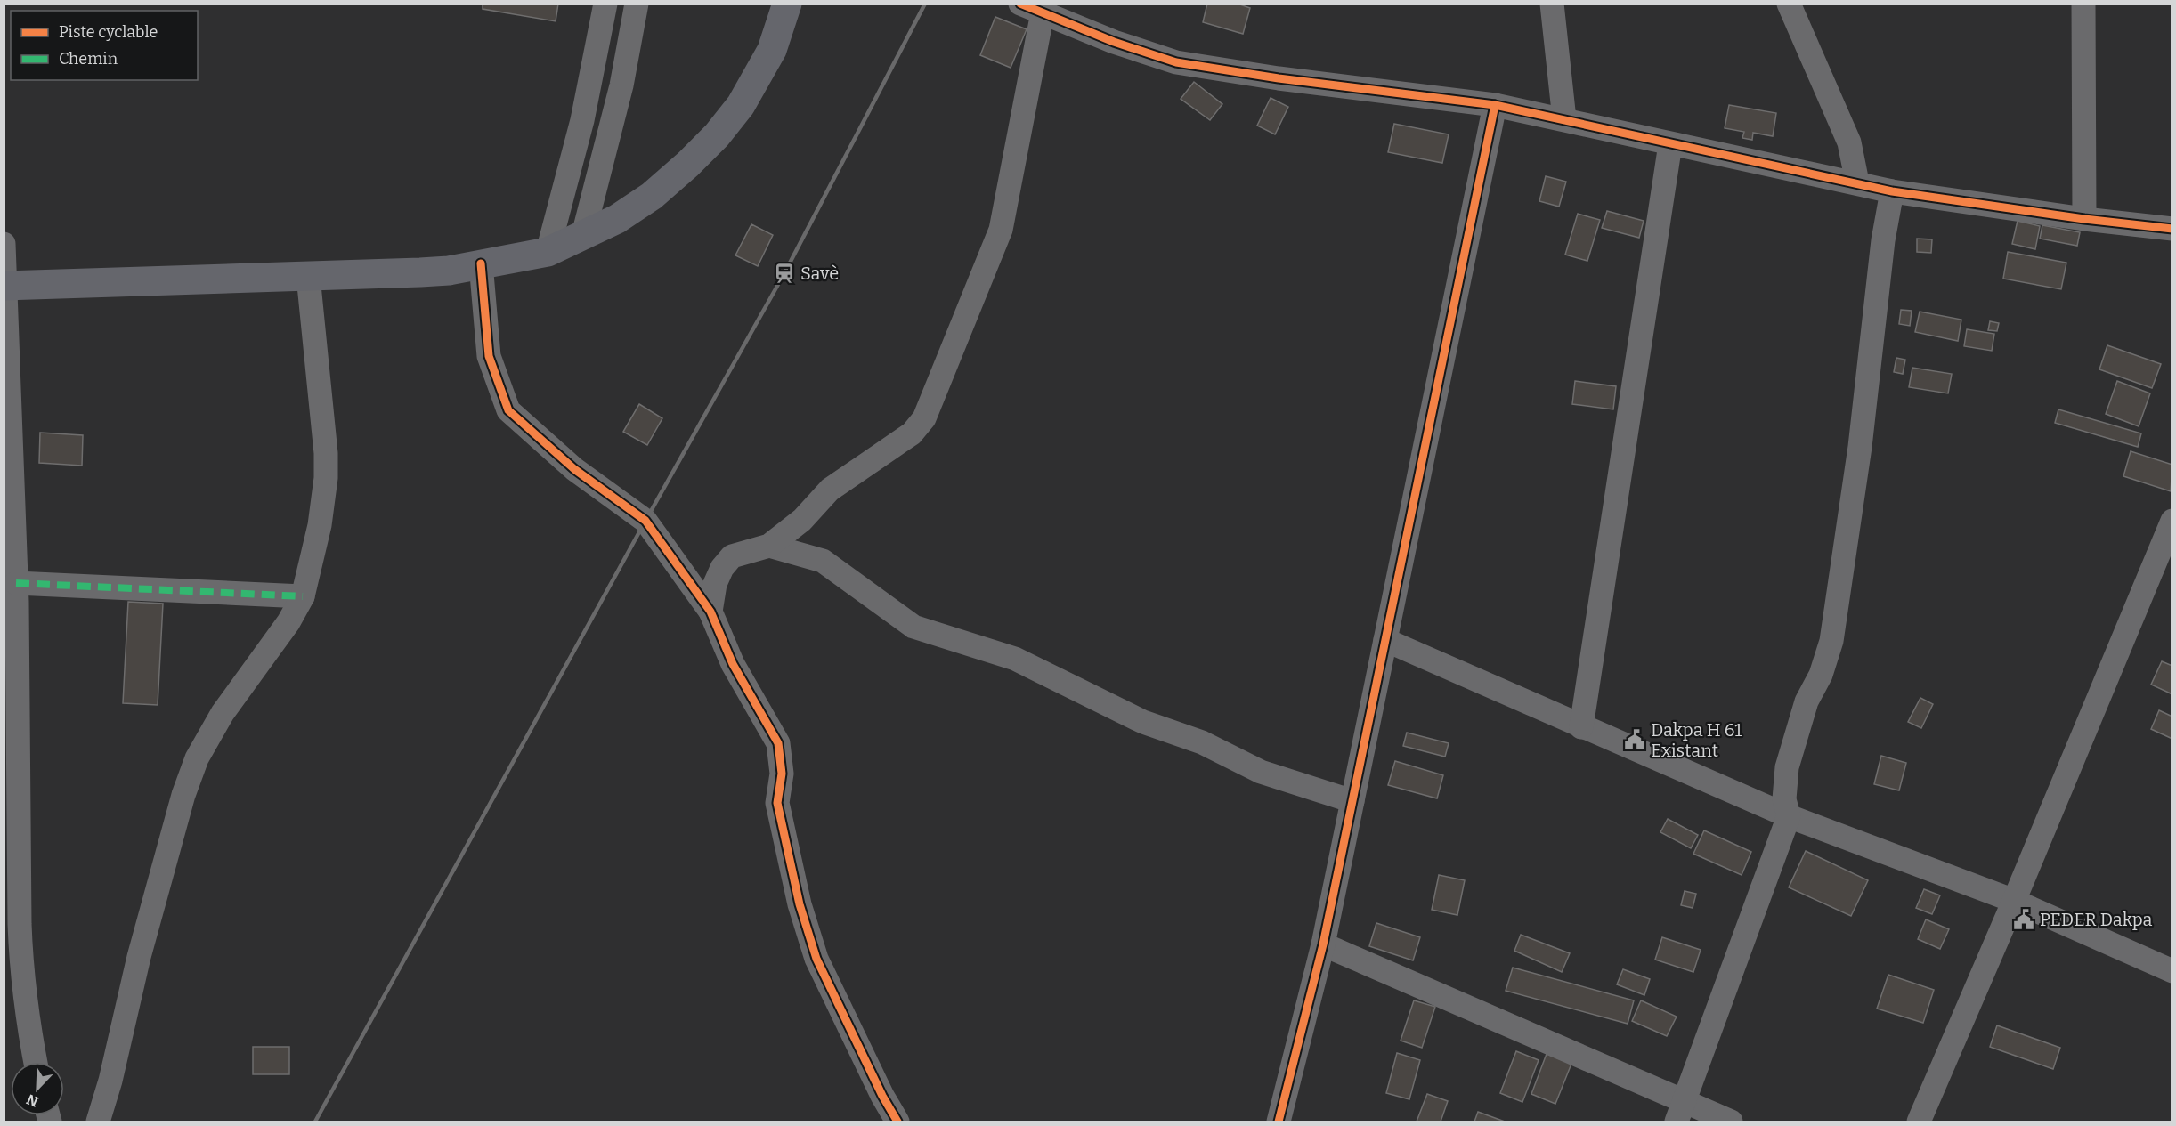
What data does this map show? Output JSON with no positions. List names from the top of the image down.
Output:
{
  "places": {
    "station": ["Savè"],
    "public building": ["Dakpa H 61 Existant", "PEDER Dakpa"]
  },
  "legend": ["Piste cyclable", "Chemin"],
  "north": "bottom left"
}
